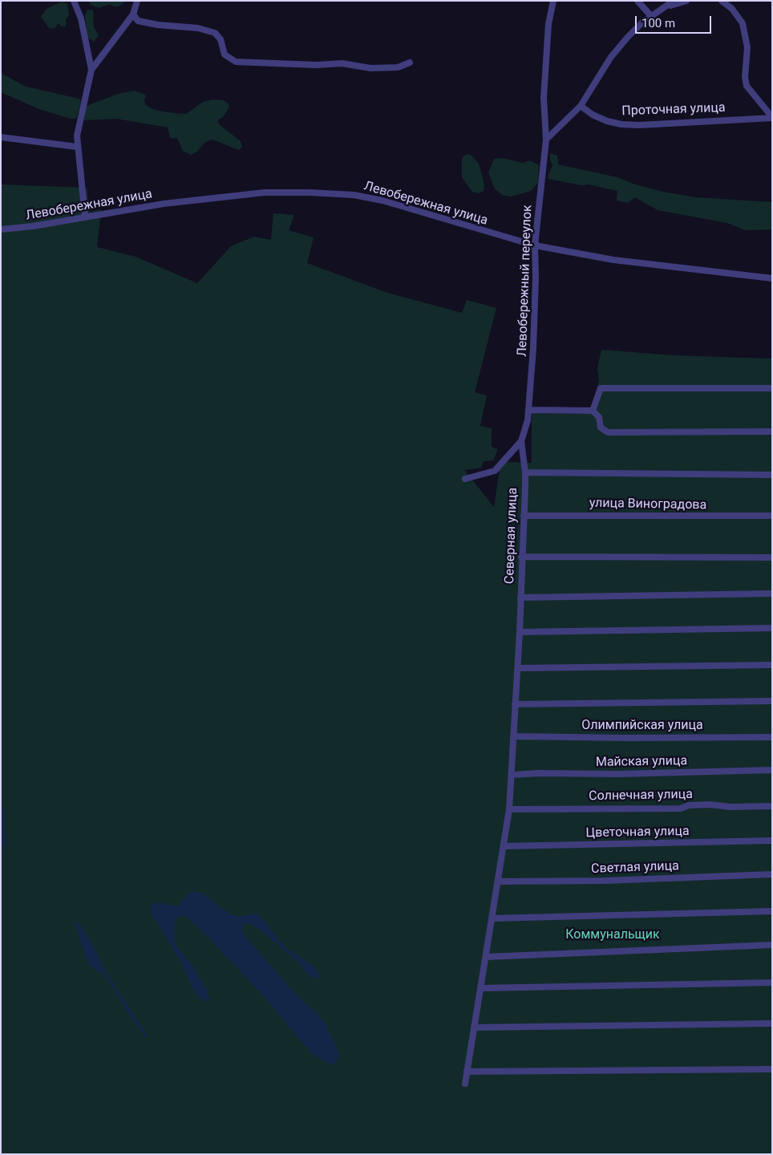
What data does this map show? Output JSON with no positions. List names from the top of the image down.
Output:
{
  "streets": {
    "street": [
      "Проточная улица",
      "Левобережная улица",
      "Левобережный переулок",
      "улица Виноградова",
      "Северная улица",
      "Олимпийская улица",
      "Майская улица",
      "Солнечная улица",
      "Цветочная улица",
      "Светлая улица"
    ]
  },
  "crossings": [
    ["Левобережная улица", "Левобережный переулок"],
    ["Левобережный переулок", "Северная улица"],
    ["улица Виноградова", "Северная улица"],
    ["Северная улица", "Олимпийская улица"],
    ["Северная улица", "Майская улица"],
    ["Северная улица", "Солнечная улица"],
    ["Северная улица", "Цветочная улица"],
    ["Северная улица", "Светлая улица"]
  ],
  "parks": ["Коммунальщик"],
  "scale_bar": "100 m"
}
